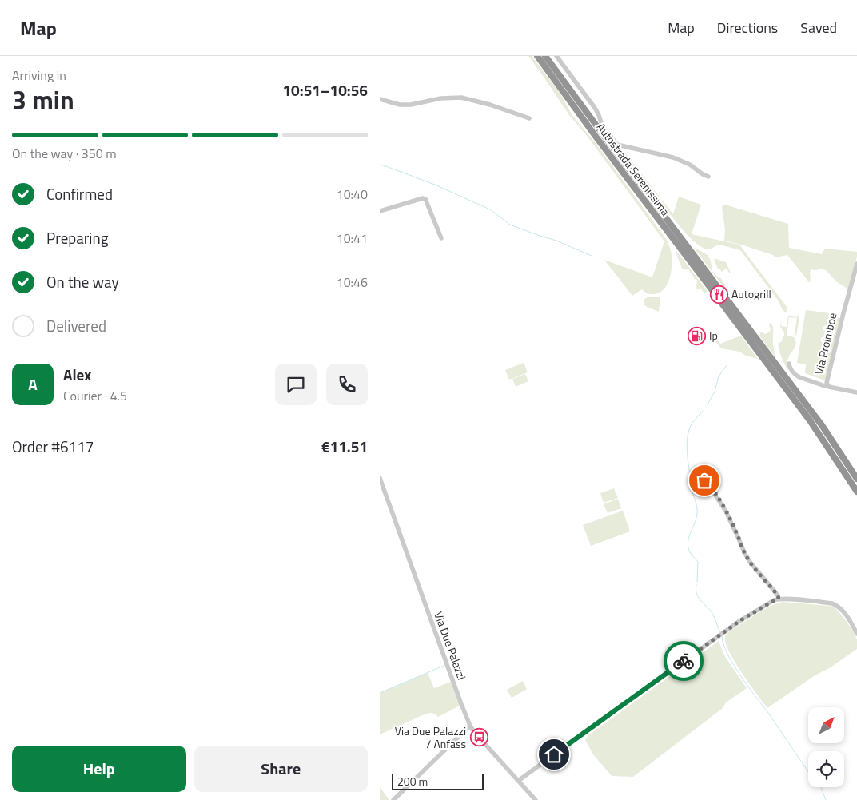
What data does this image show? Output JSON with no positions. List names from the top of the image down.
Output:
{
  "streets": {
    "highway": ["Autostrada Serenissima"],
    "street": ["Via Proimboe", "Via Due Palazzi"]
  },
  "places": {
    "restaurant": ["Autogrill"],
    "fuel station": ["Ip"],
    "bus stop": ["Via Due Palazzi / Anfass"]
  },
  "scale_bar": "200 m",
  "north": "top right",
  "page": {
    "header": "Map",
    "nav": ["Map", "Directions", "Saved"],
    "heading": ["3 min", "Arriving in", "10:51–10:56"],
    "panel": [
      "Alex",
      "Courier · 4.5",
      "Order #6117",
      "€11.51"
    ],
    "bar": "On the way · 350 m",
    "list": [
      ["Confirmed", "10:40"],
      ["Preparing", "10:41"],
      ["On the way", "10:46"],
      "Delivered"
    ],
    "round": "A",
    "buttons": ["Help", "Share"],
    "scale": "200 m"
  }
}
